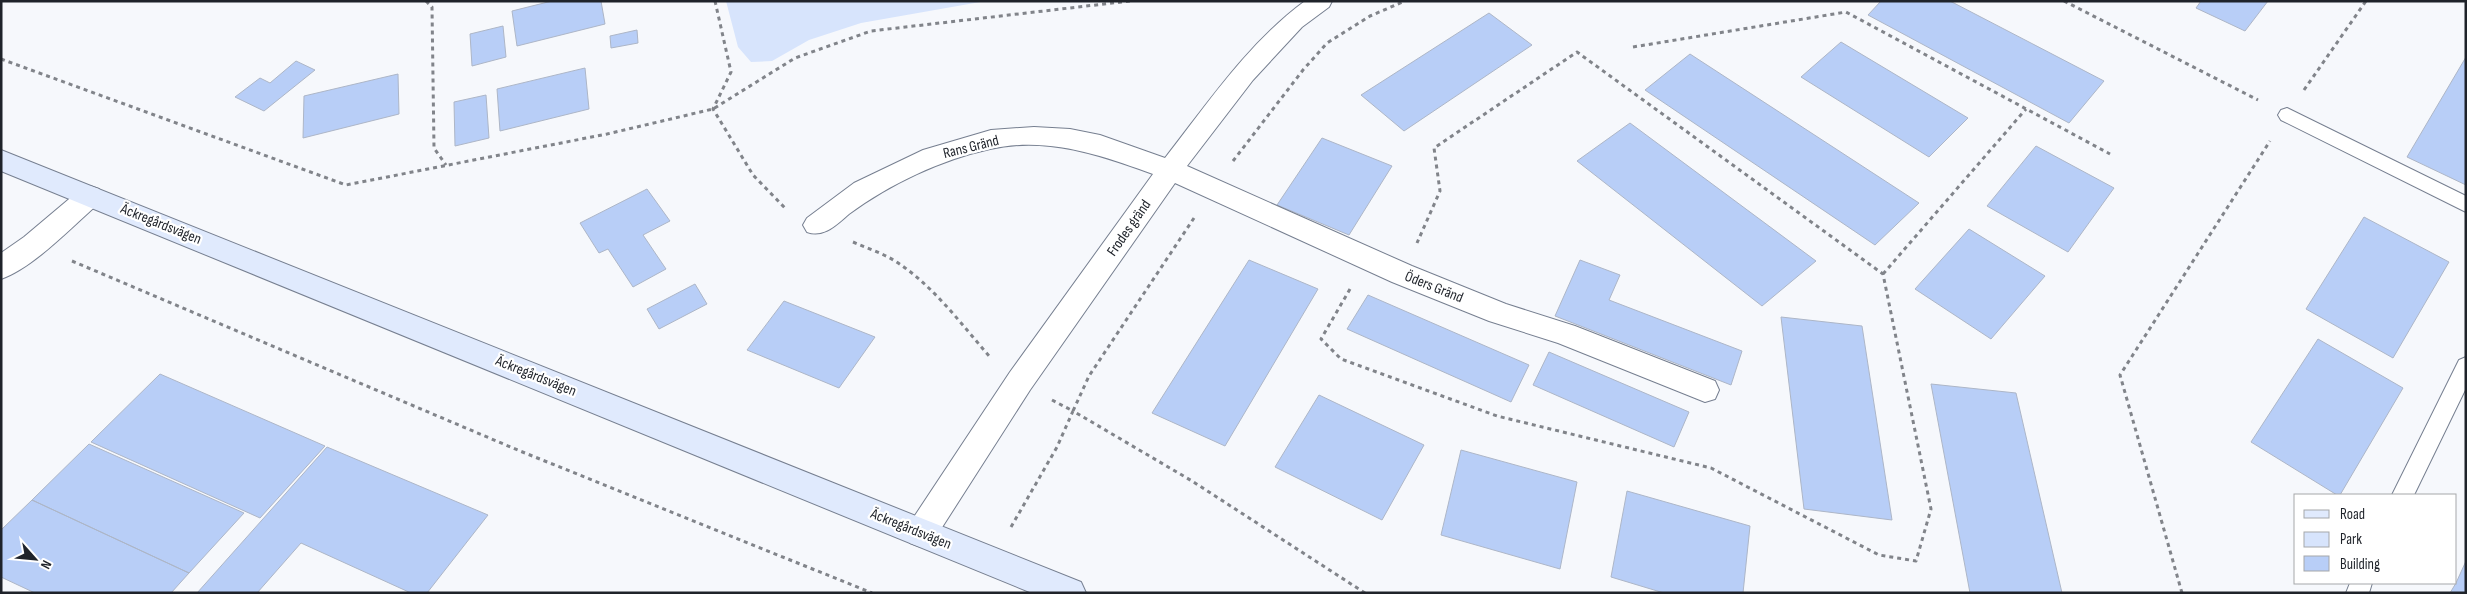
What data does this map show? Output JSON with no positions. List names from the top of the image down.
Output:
{
  "streets": {
    "street": [
      "Rans Gränd",
      "Äckregårdsvägen",
      "Frodes gränd",
      "Öders Gränd"
    ]
  },
  "crossings": [
    ["Rans Gränd", "Frodes gränd"],
    ["Rans Gränd", "Öders Gränd"],
    ["Äckregårdsvägen", "Frodes gränd"],
    ["Frodes gränd", "Öders Gränd"]
  ],
  "legend": ["Road", "Park", "Building"],
  "north": "bottom right"
}
